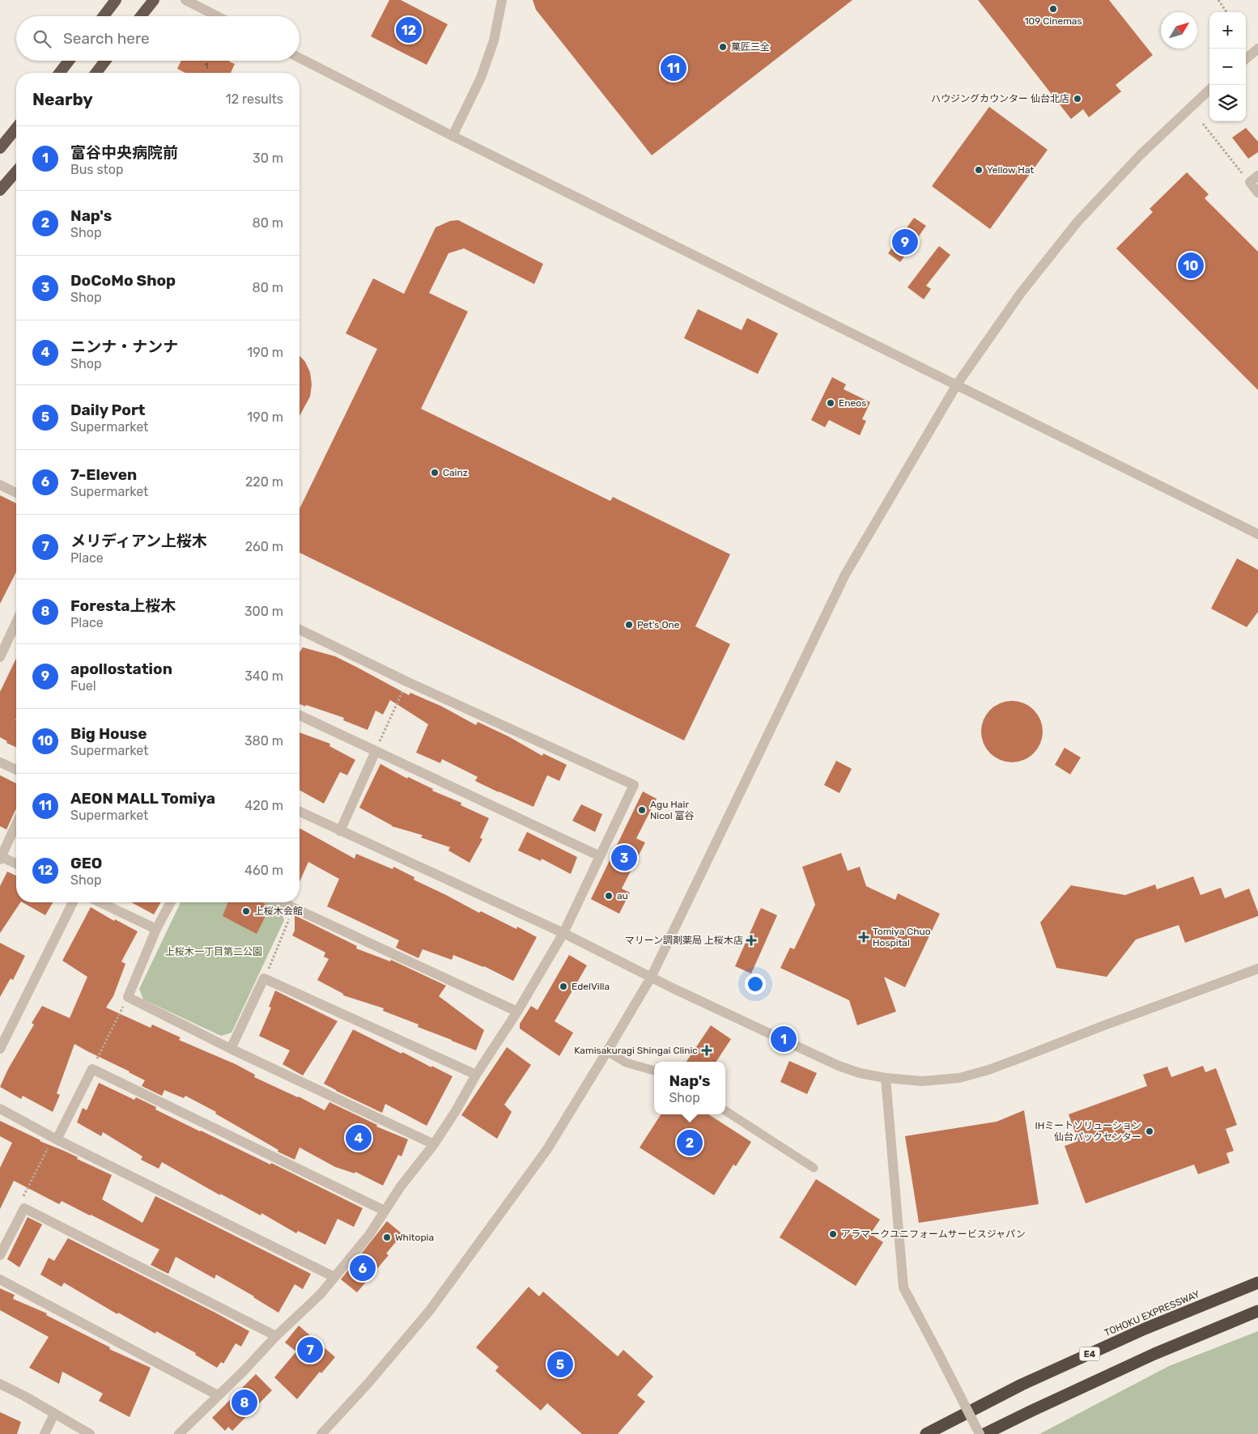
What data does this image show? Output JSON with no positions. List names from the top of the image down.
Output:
{
  "streets": {
    "highway": ["TOHOKU EXPRESSWAY", "E4"]
  },
  "parks": ["上桜木一丁目第二公園"],
  "places": {
    "other": [
      "109 Cinemas",
      "菓匠三全",
      "ハウジングカウンター 仙台北店",
      "Yellow Hat",
      "Eneos",
      "Cainz",
      "Pet's One",
      "Agu Hair Nicol 富谷",
      "au",
      "上桜木会館",
      "EdelVilla",
      "IHミートソリューション 仙台パックセンター",
      "アラマークユニフォームサービスジャパン",
      "Whitopia"
    ],
    "health": ["Tomiya Chuo Hospital", "マリーン調剤薬局 上桜木店", "Kamisakuragi Shingai Clinic"]
  },
  "house_numbers": ["1"],
  "north": "top right",
  "page": {
    "map_buttons": ["+", "−"],
    "pins": [
      "12",
      "11",
      "9",
      "10",
      "3",
      "1",
      "4",
      "2",
      "6",
      "7",
      "5",
      "8"
    ],
    "search": "Search here",
    "heading": ["Nearby", "12 results"],
    "list": [
      {
        "mark": "1",
        "name": "富谷中央病院前",
        "note": "Bus stop",
        "value": "30 m"
      },
      {
        "mark": "2",
        "name": "Nap's",
        "note": "Shop",
        "value": "80 m"
      },
      {
        "mark": "3",
        "name": "DoCoMo Shop",
        "note": "Shop",
        "value": "80 m"
      },
      {
        "mark": "4",
        "name": "ニンナ・ナンナ",
        "note": "Shop",
        "value": "190 m"
      },
      {
        "mark": "5",
        "name": "Daily Port",
        "note": "Supermarket",
        "value": "190 m"
      },
      {
        "mark": "6",
        "name": "7-Eleven",
        "note": "Supermarket",
        "value": "220 m"
      },
      {
        "mark": "7",
        "name": "メリディアン上桜木",
        "note": "Place",
        "value": "260 m"
      },
      {
        "mark": "8",
        "name": "Foresta上桜木",
        "note": "Place",
        "value": "300 m"
      },
      {
        "mark": "9",
        "name": "apollostation",
        "note": "Fuel",
        "value": "340 m"
      },
      {
        "mark": "10",
        "name": "Big House",
        "note": "Supermarket",
        "value": "380 m"
      },
      {
        "mark": "11",
        "name": "AEON MALL Tomiya",
        "note": "Supermarket",
        "value": "420 m"
      },
      {
        "mark": "12",
        "name": "GEO",
        "note": "Shop",
        "value": "460 m"
      }
    ],
    "popup": ["Nap's", "Shop"]
  }
}
